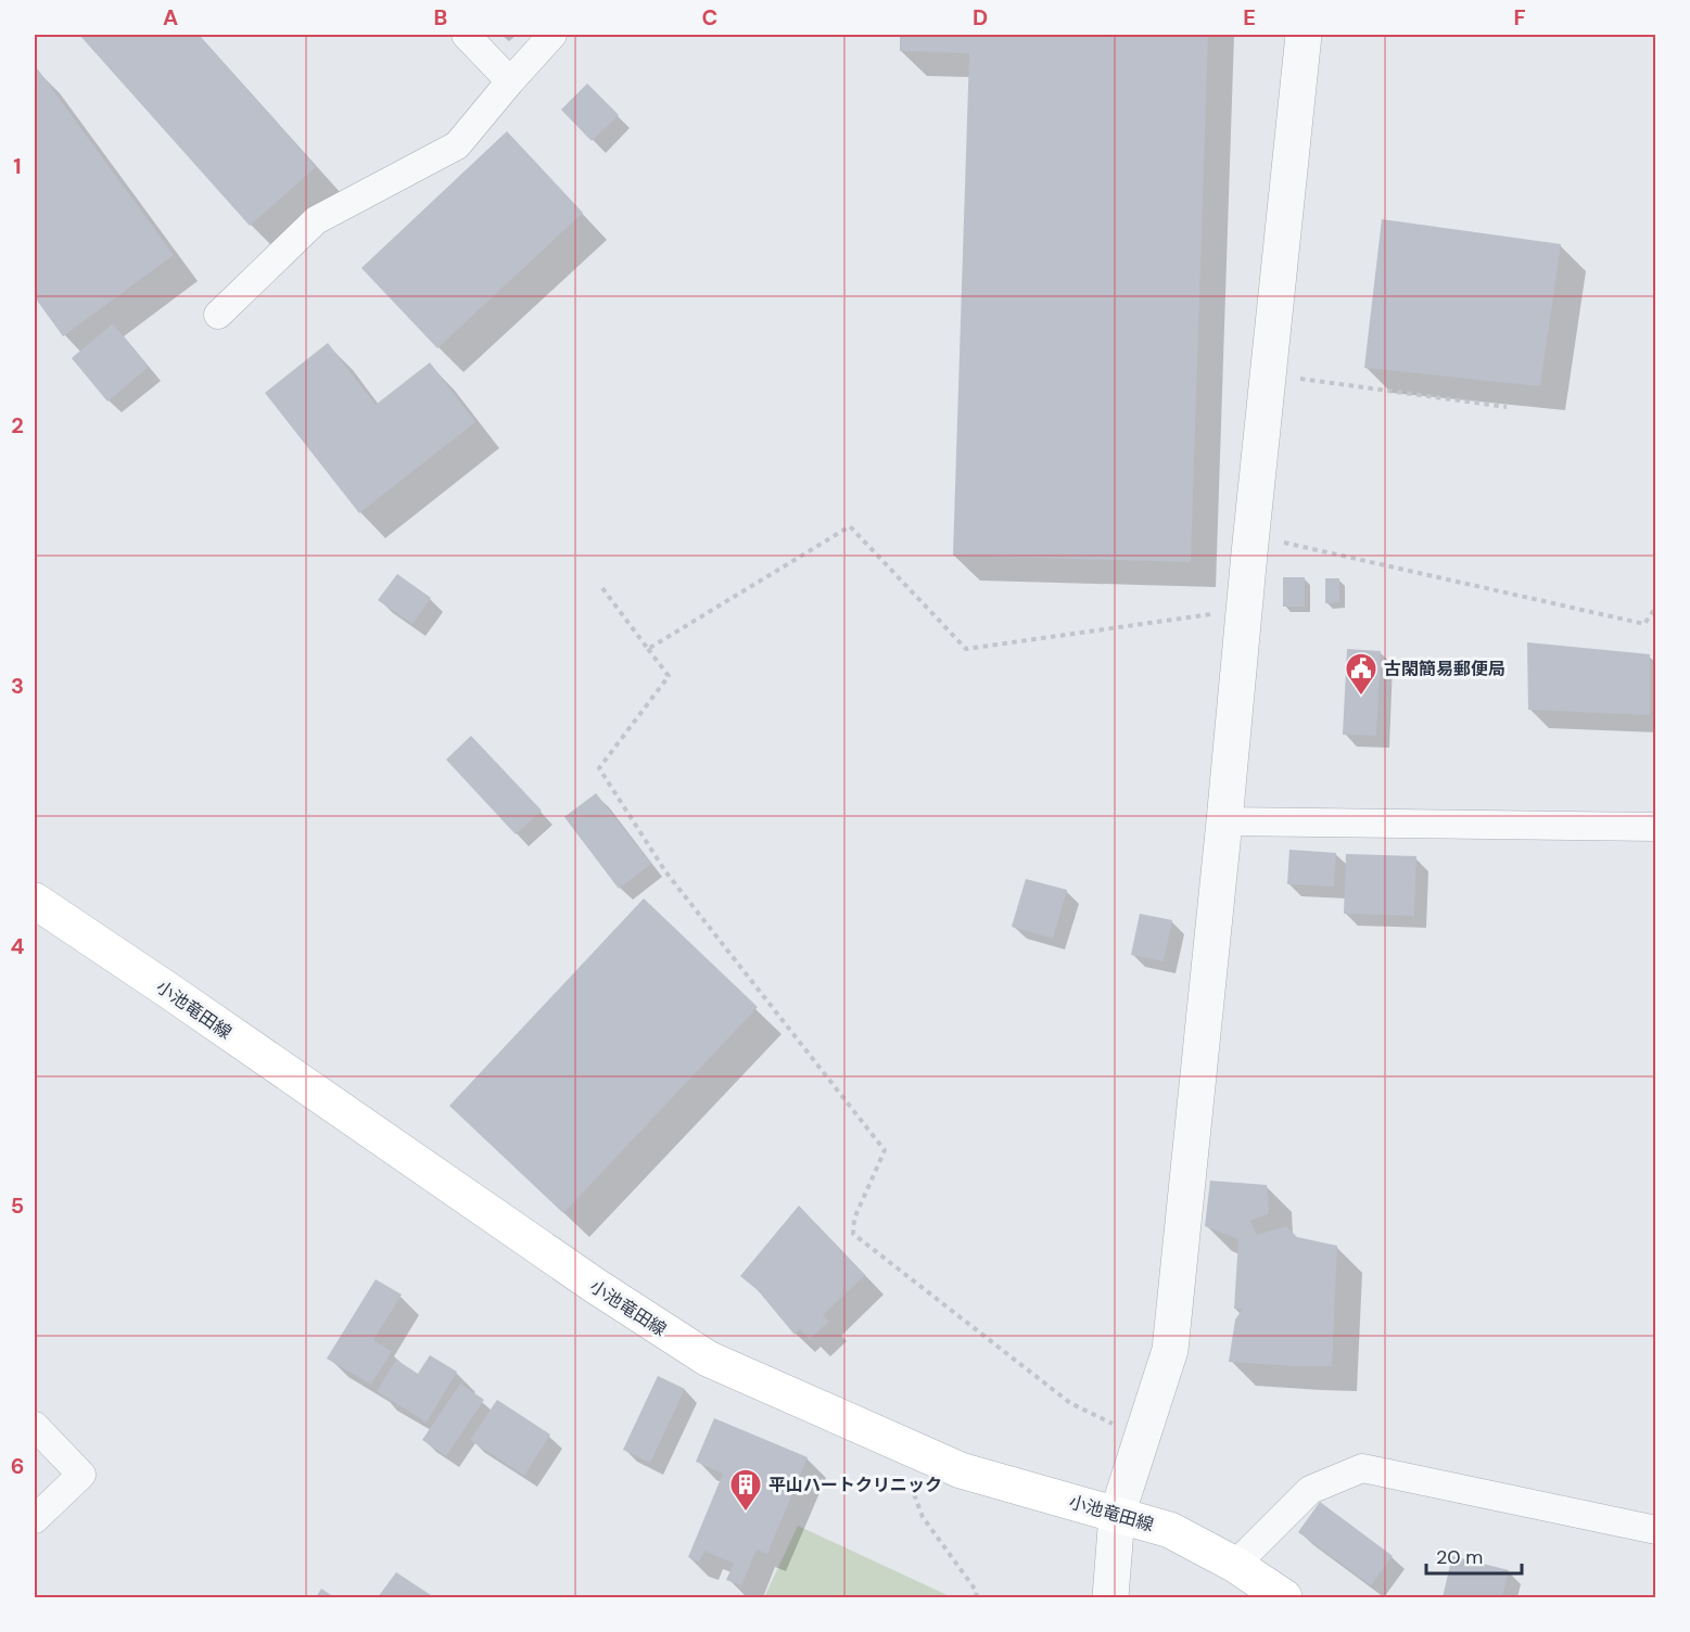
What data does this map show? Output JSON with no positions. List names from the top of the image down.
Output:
{
  "streets": {
    "main road": ["小池竜田線"]
  },
  "places": {
    "public building": ["古閑簡易郵便局"],
    "building": ["平山ハートクリニック"]
  },
  "scale_bar": "20 m",
  "grid": {
    "columns": [
      "A",
      "B",
      "C",
      "D",
      "E",
      "F"
    ],
    "rows": [
      "1",
      "2",
      "3",
      "4",
      "5",
      "6"
    ]
  }
}
